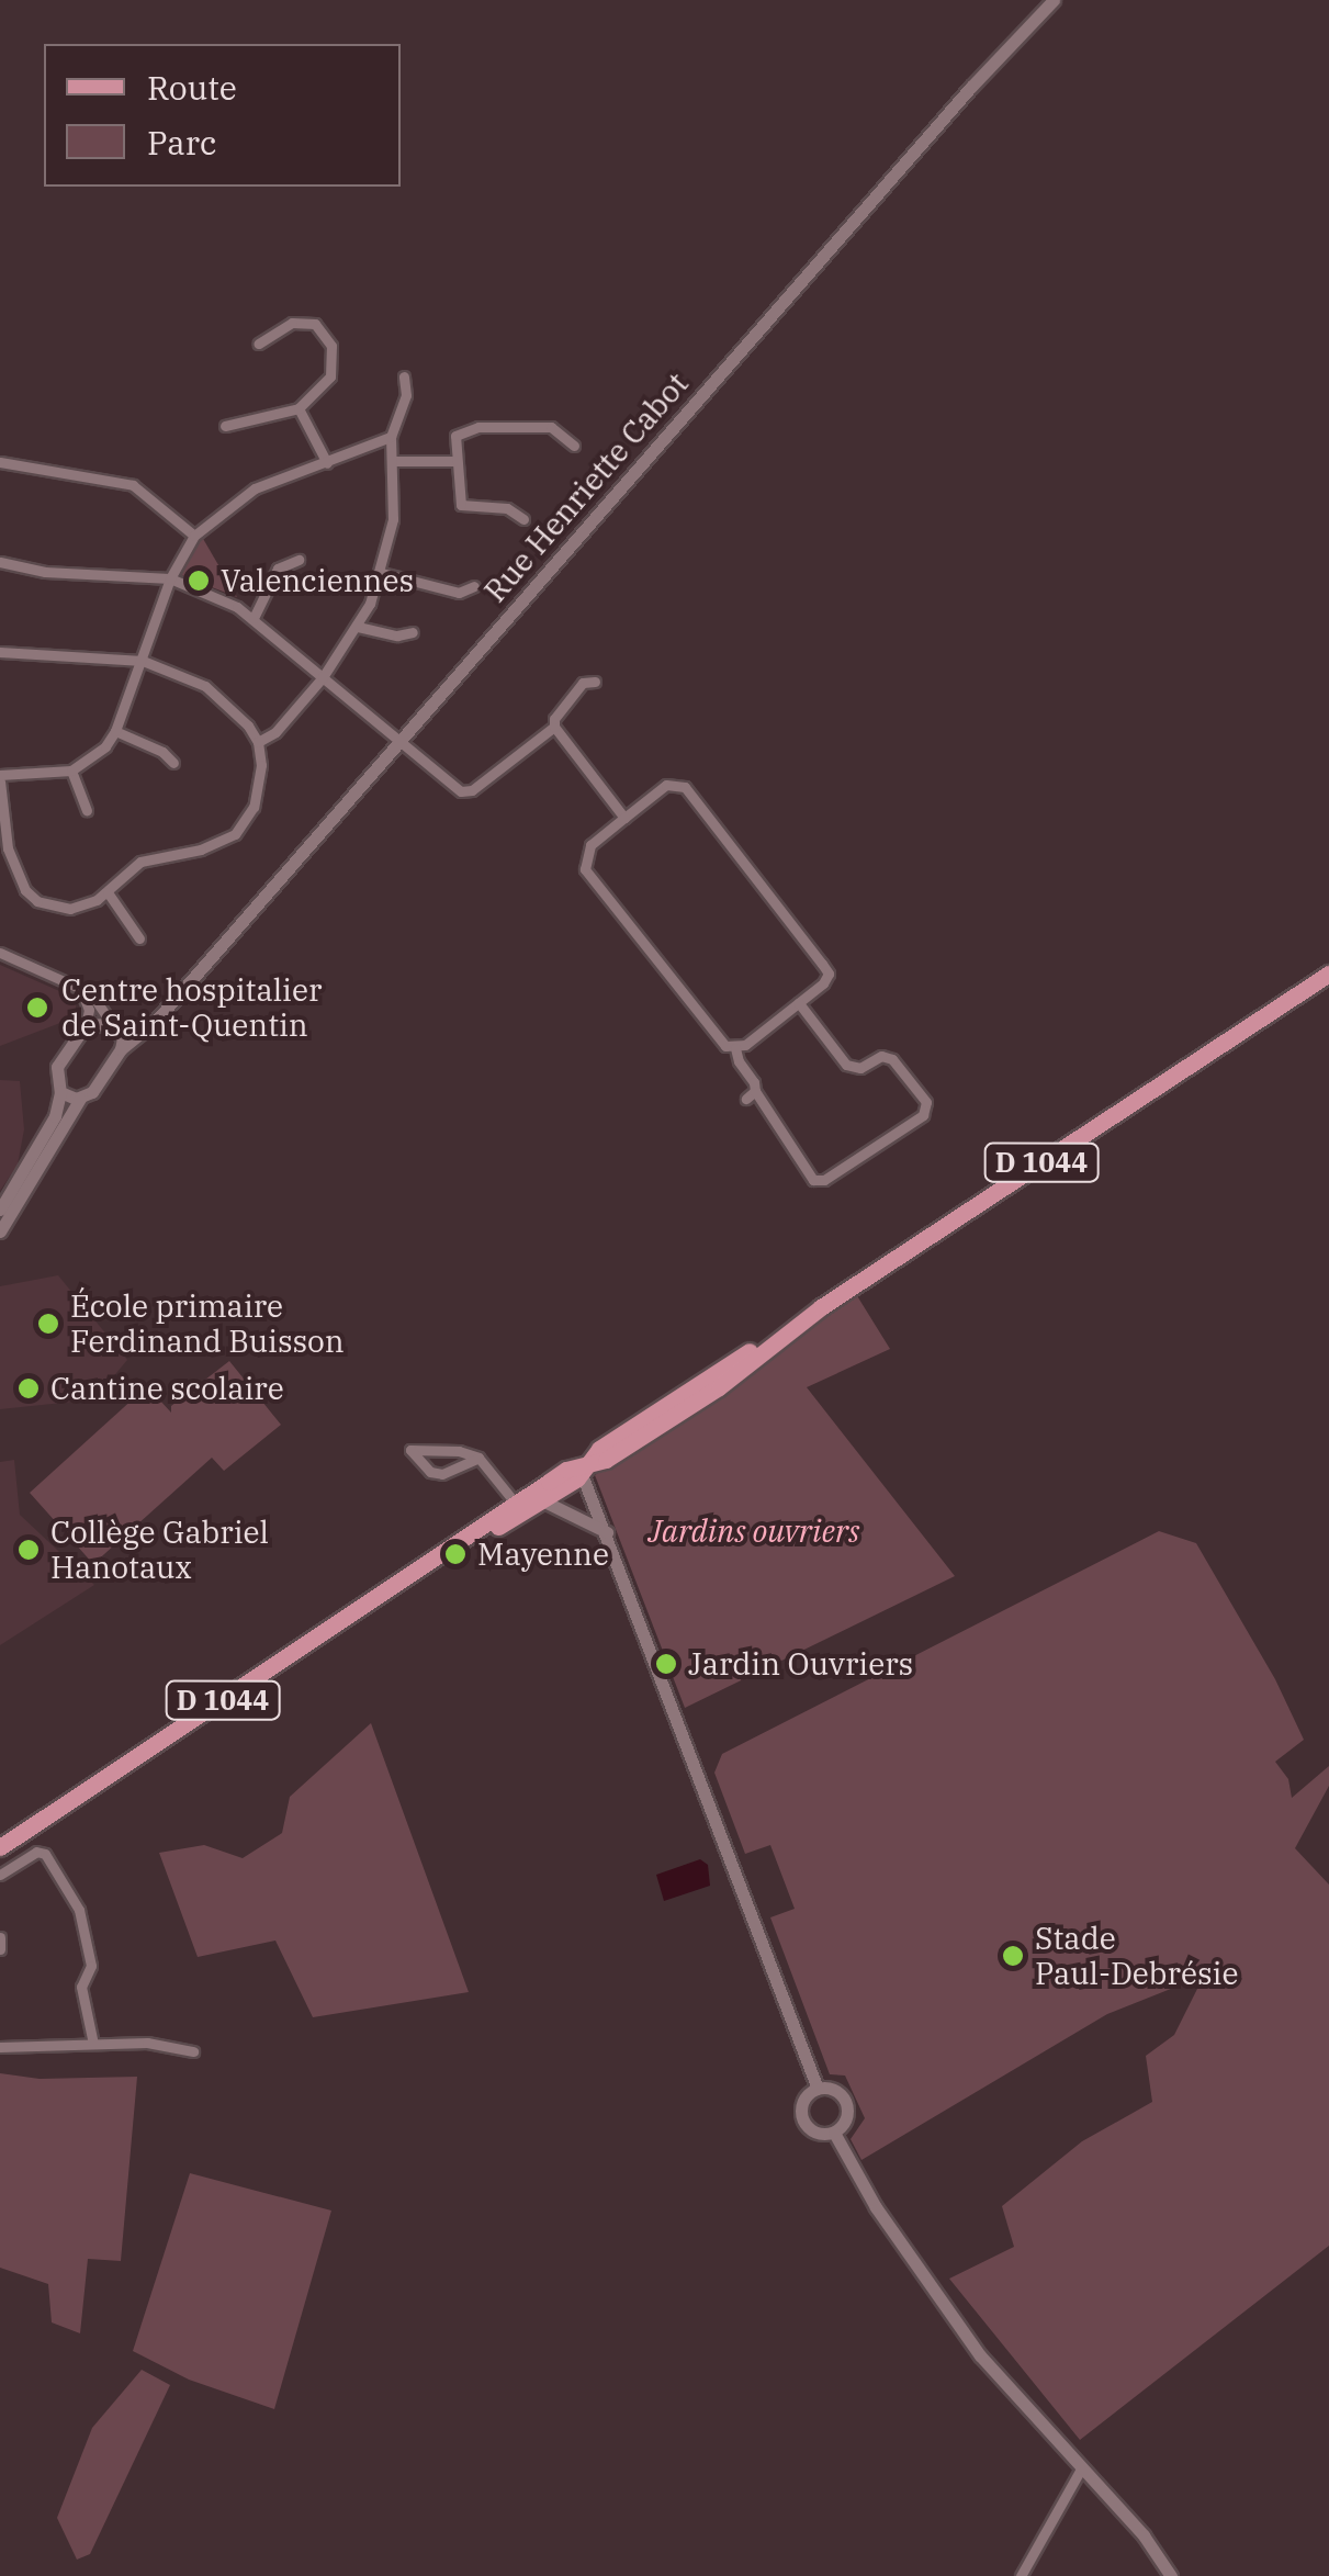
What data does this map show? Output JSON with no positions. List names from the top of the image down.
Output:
{
  "streets": {
    "main road": ["D 1044"],
    "street": ["Rue Henriette Cabot"]
  },
  "parks": ["Jardins ouvriers"],
  "places": [
    "Valenciennes",
    "Centre hospitalier de Saint-Quentin",
    "École primaire Ferdinand Buisson",
    "Cantine scolaire",
    "Collège Gabriel Hanotaux",
    "Mayenne",
    "Jardin Ouvriers",
    "Stade Paul-Debrésie"
  ],
  "legend": ["Route", "Parc"]
}
